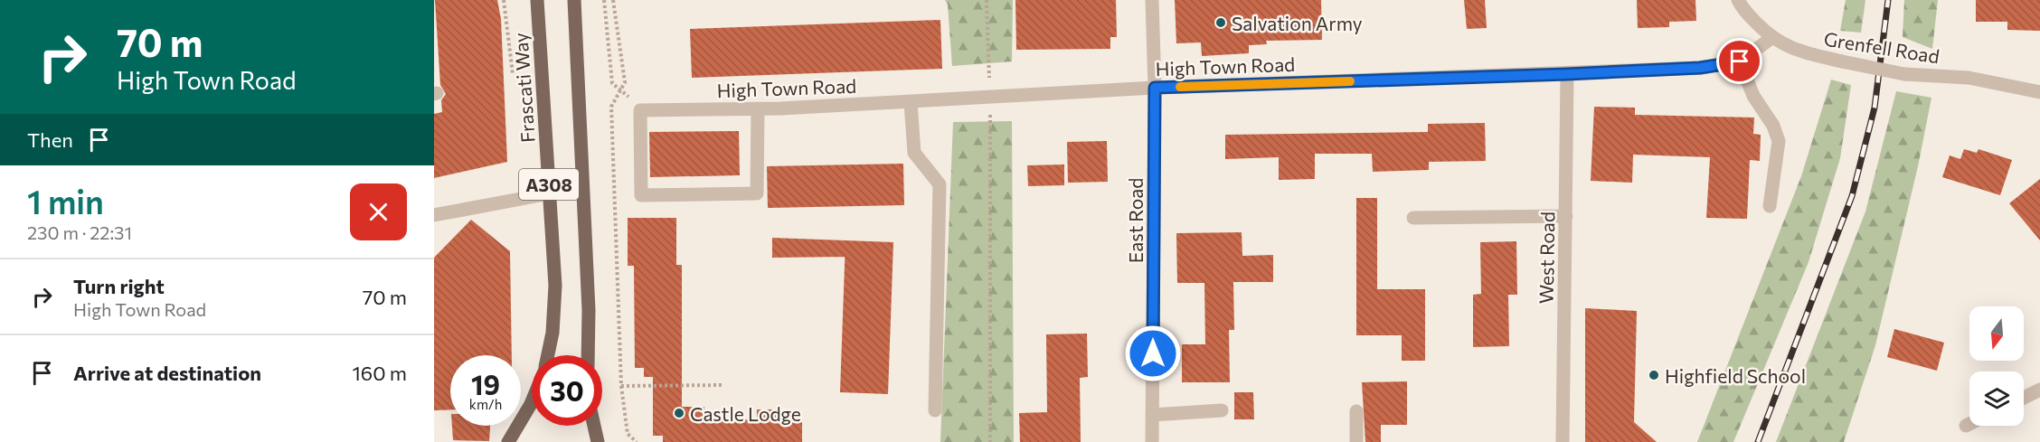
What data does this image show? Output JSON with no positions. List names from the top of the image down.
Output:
{
  "streets": {
    "main road": ["Frascati Way", "A308"],
    "street": [
      "Grenfell Road",
      "High Town Road",
      "East Road",
      "West Road"
    ]
  },
  "crossings": [
    ["Grenfell Road", "High Town Road"],
    ["High Town Road", "East Road"],
    ["High Town Road", "West Road"]
  ],
  "places": ["Salvation Army", "Highfield School", "Castle Lodge"],
  "north": "bottom",
  "page": {
    "turn": ["70 m", "High Town Road"],
    "then": "Then",
    "heading": ["1 min", "230 m · 22:31"],
    "list": [
      {
        "name": "Turn right",
        "note": "High Town Road",
        "value": "70 m"
      },
      {
        "name": "Arrive at destination",
        "value": "160 m"
      }
    ],
    "speed": "19 km/h",
    "limit": "30"
  }
}
